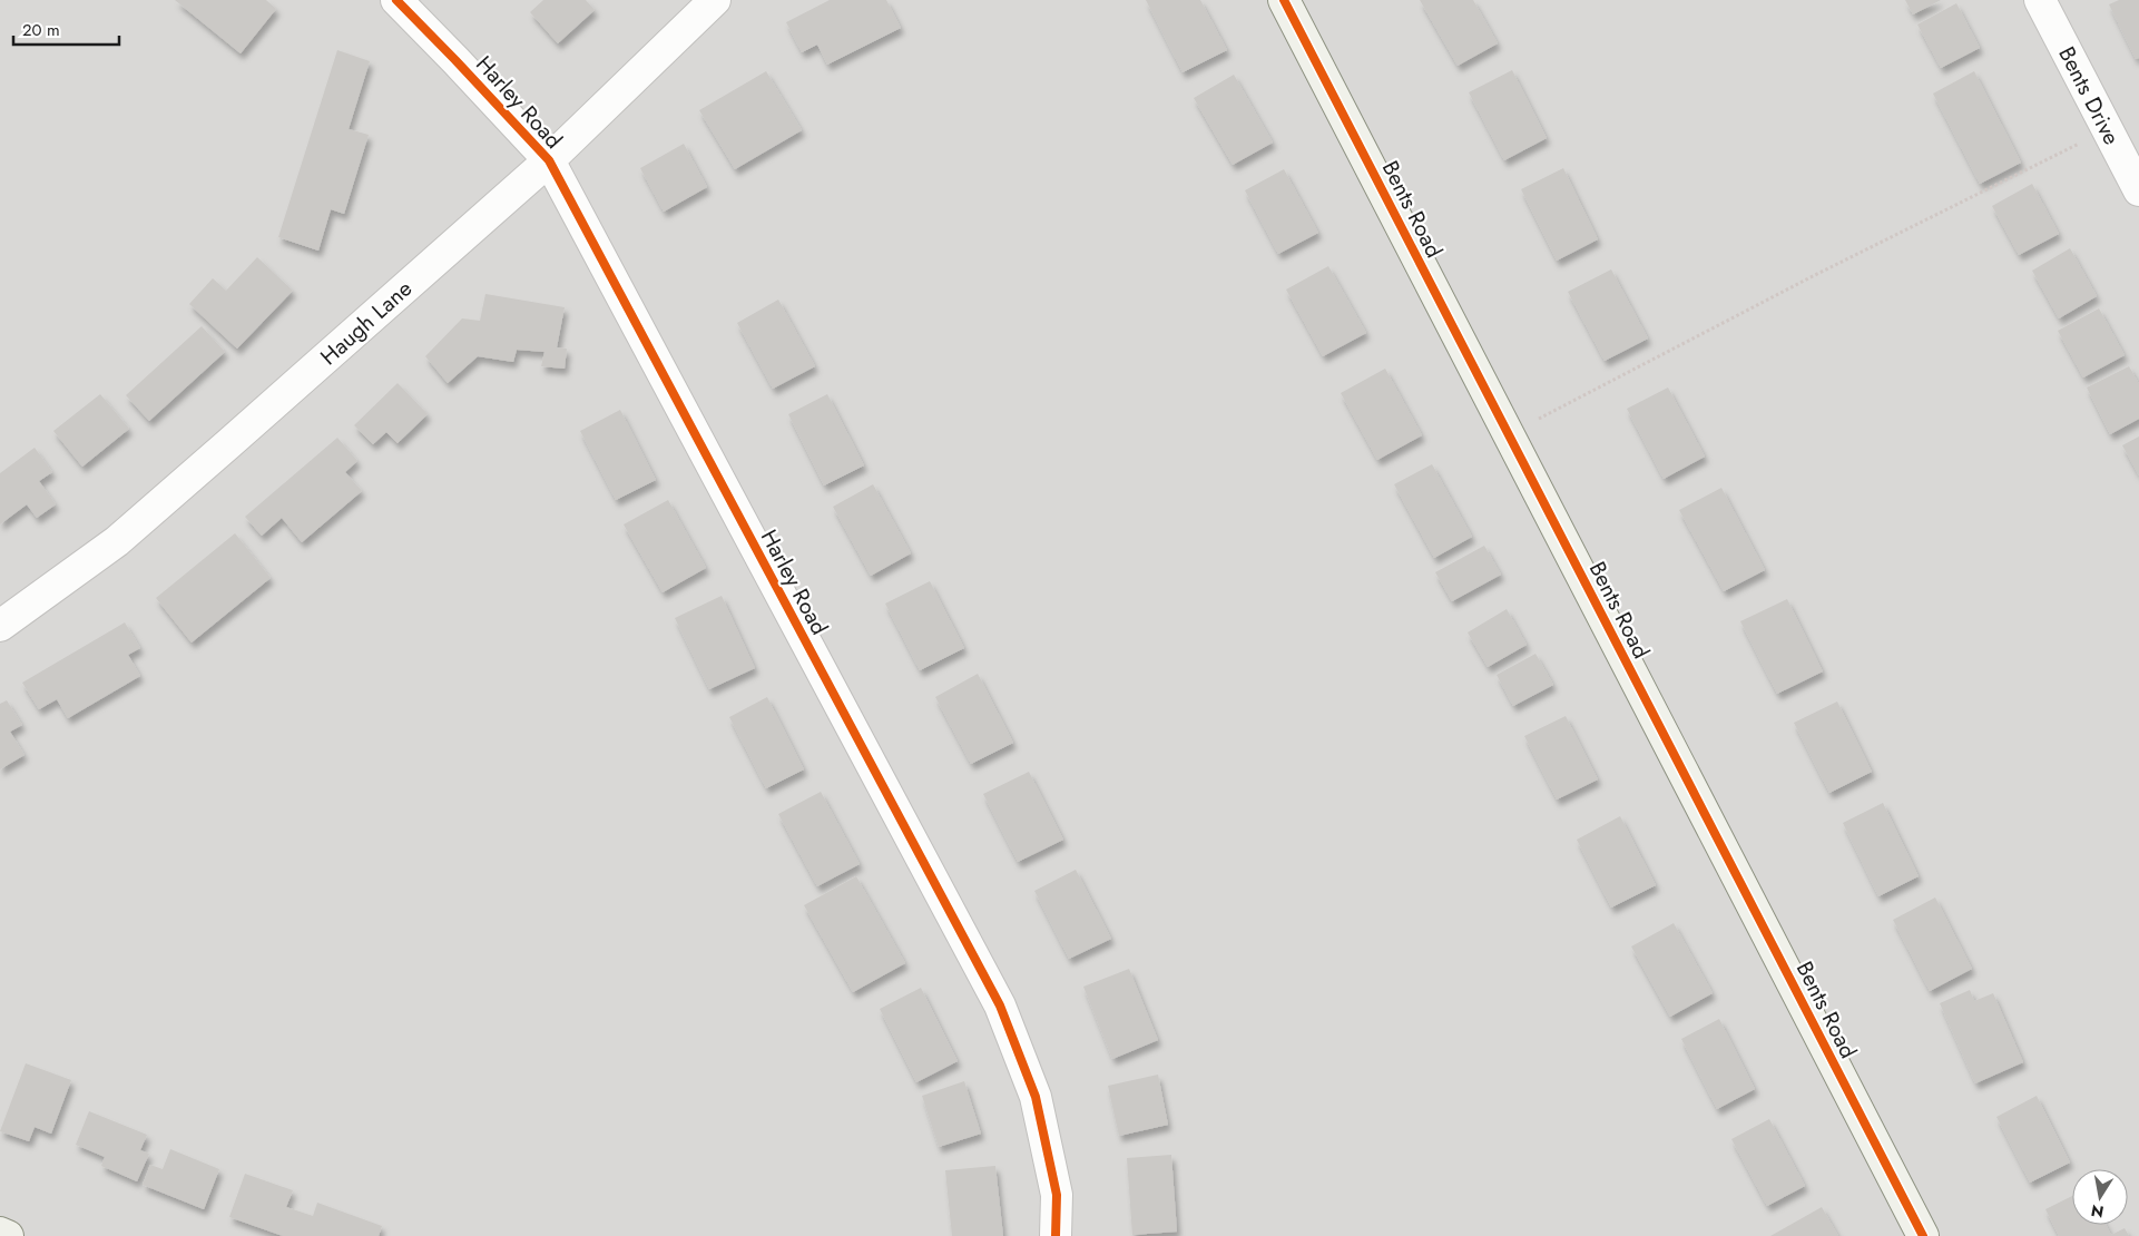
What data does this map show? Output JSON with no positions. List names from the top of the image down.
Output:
{
  "streets": {
    "street": [
      "Bents Drive",
      "Harley Road",
      "Bents Road",
      "Haugh Lane"
    ]
  },
  "crossings": [
    ["Harley Road", "Haugh Lane"]
  ],
  "scale_bar": "20 m",
  "north": "bottom"
}
